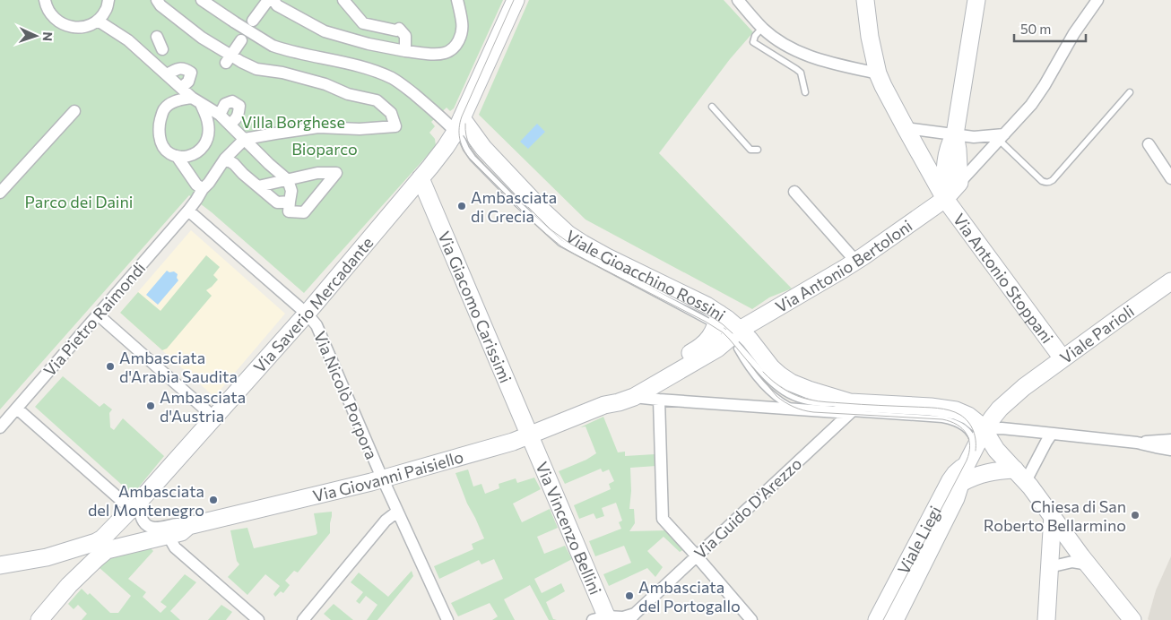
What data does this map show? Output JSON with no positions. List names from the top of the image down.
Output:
{
  "streets": {
    "street": [
      "Via Antonio Bertoloni",
      "Viale Gioacchino Rossini",
      "Via Antonio Stoppani",
      "Via Saverio Mercadante",
      "Via Giacomo Carissimi",
      "Via Pietro Raimondi",
      "Viale Parioli",
      "Via Nicolò Porpora",
      "Via Giovanni Paisiello",
      "Via Guido D'Arezzo",
      "Via Vincenzo Bellini",
      "Viale Liegi"
    ]
  },
  "crossings": [
    ["Via Antonio Bertoloni", "Viale Gioacchino Rossini"],
    ["Via Antonio Bertoloni", "Via Antonio Stoppani"],
    ["Via Antonio Bertoloni", "Via Giovanni Paisiello"],
    ["Viale Gioacchino Rossini", "Via Saverio Mercadante"],
    ["Viale Gioacchino Rossini", "Viale Parioli"],
    ["Viale Gioacchino Rossini", "Via Giovanni Paisiello"],
    ["Viale Gioacchino Rossini", "Via Guido D'Arezzo"],
    ["Via Antonio Stoppani", "Viale Parioli"],
    ["Via Saverio Mercadante", "Via Giacomo Carissimi"],
    ["Via Saverio Mercadante", "Via Nicolò Porpora"],
    ["Via Giacomo Carissimi", "Via Giovanni Paisiello"],
    ["Via Giacomo Carissimi", "Via Vincenzo Bellini"],
    ["Via Pietro Raimondi", "Via Nicolò Porpora"],
    ["Viale Parioli", "Viale Liegi"],
    ["Via Nicolò Porpora", "Via Giovanni Paisiello"],
    ["Via Giovanni Paisiello", "Via Vincenzo Bellini"],
    ["Via Guido D'Arezzo", "Via Vincenzo Bellini"]
  ],
  "parks": ["Villa Borghese", "Bioparco", "Parco dei Daini"],
  "places": [
    "Ambasciata di Grecia",
    "Ambasciata d'Arabia Saudita",
    "Ambasciata d'Austria",
    "Ambasciata del Montenegro",
    "Chiesa di San Roberto Bellarmino",
    "Ambasciata del Portogallo"
  ],
  "scale_bar": "50 m",
  "north": "right"
}
